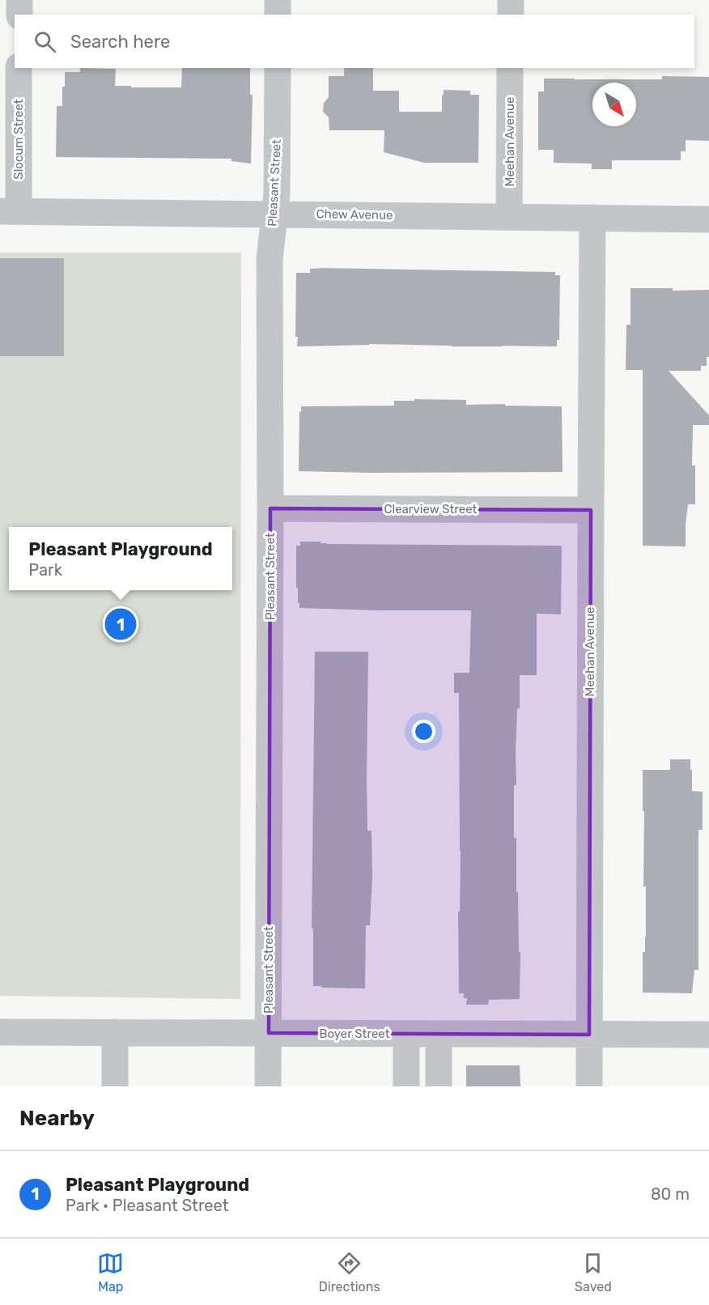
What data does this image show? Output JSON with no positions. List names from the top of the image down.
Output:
{
  "streets": {
    "street": [
      "Slocum Street",
      "Meehan Avenue",
      "Pleasant Street",
      "Chew Avenue",
      "Clearview Street",
      "Boyer Street"
    ]
  },
  "crossings": [
    ["Slocum Street", "Chew Avenue"],
    ["Meehan Avenue", "Chew Avenue"],
    ["Meehan Avenue", "Clearview Street"],
    ["Meehan Avenue", "Boyer Street"],
    ["Pleasant Street", "Chew Avenue"],
    ["Pleasant Street", "Clearview Street"],
    ["Pleasant Street", "Boyer Street"]
  ],
  "north": "bottom right",
  "page": {
    "search": "Search here",
    "popup": ["Pleasant Playground", "Park"],
    "pins": "1",
    "heading": "Nearby",
    "list": [
      {
        "mark": "1",
        "name": "Pleasant Playground",
        "note": "Park · Pleasant Street",
        "value": "80 m"
      }
    ],
    "nav": ["Map", "Directions", "Saved"]
  }
}
